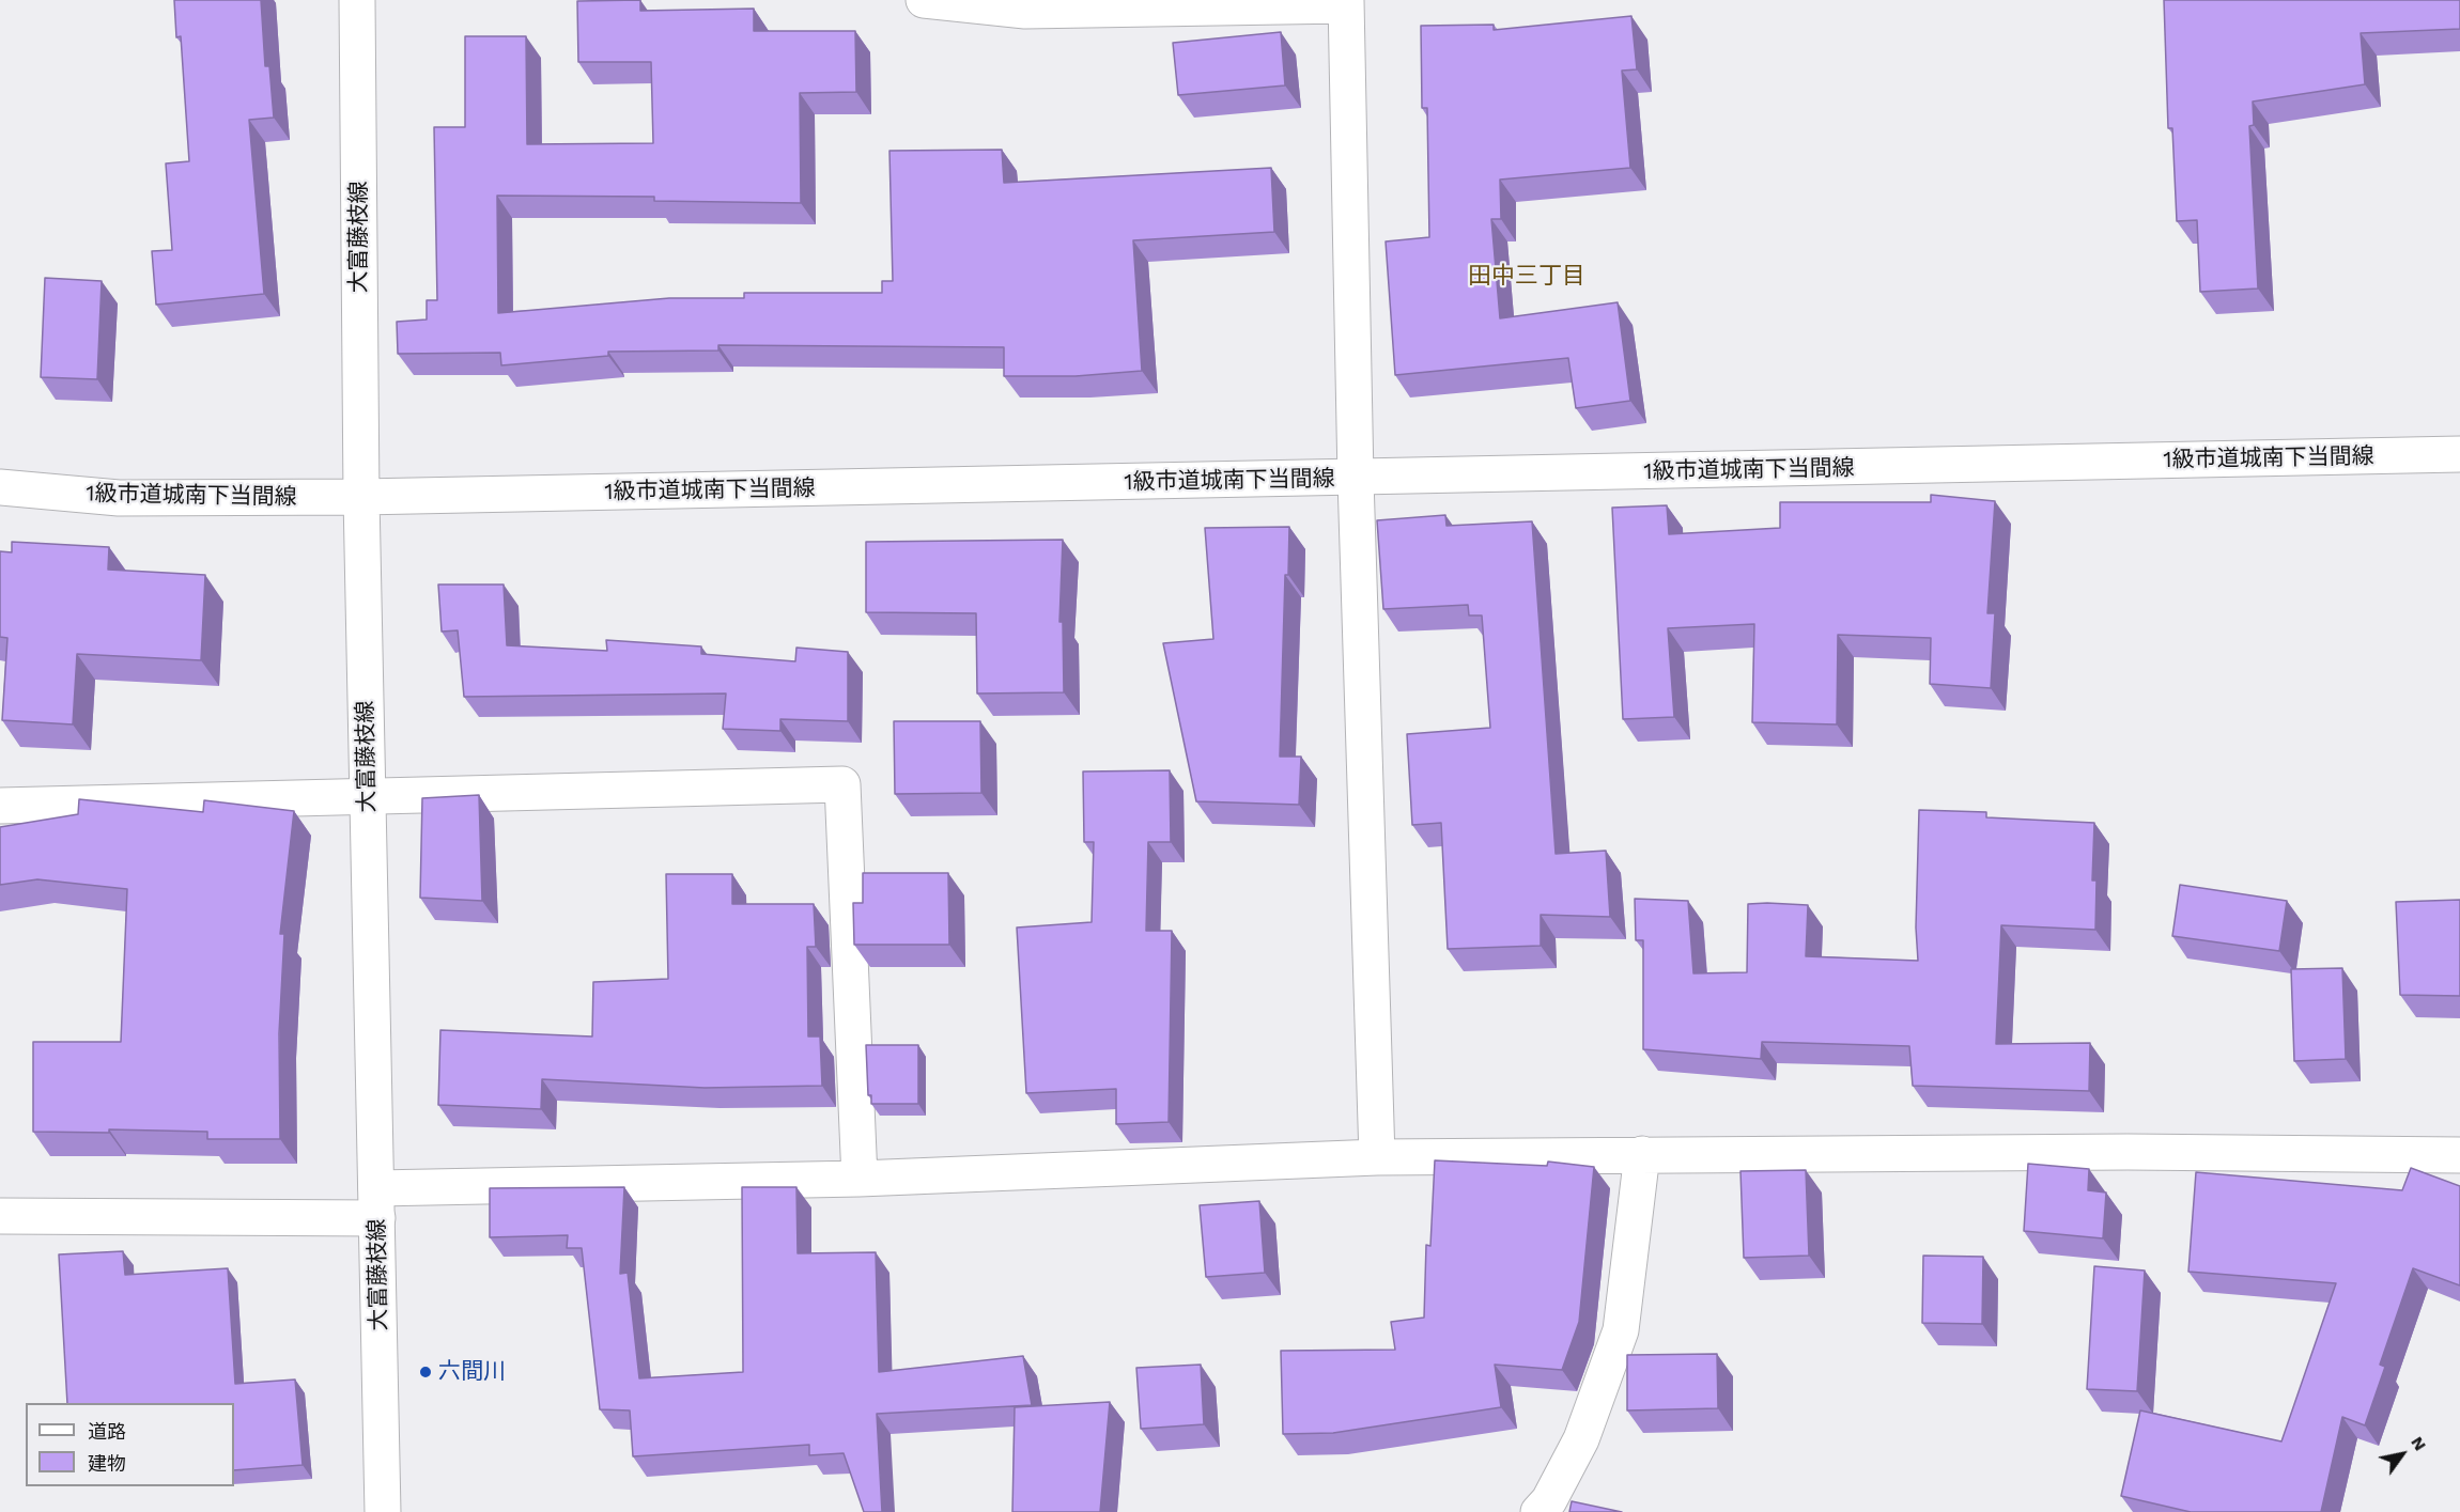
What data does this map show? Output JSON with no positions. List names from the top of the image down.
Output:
{
  "streets": {
    "street": ["大富藤枝線", "1級市道城南下当間線"]
  },
  "crossings": [
    ["大富藤枝線", "1級市道城南下当間線"]
  ],
  "districts": ["田中三丁目"],
  "places": ["六間川"],
  "legend": ["道路", "建物"],
  "north": "top right"
}
